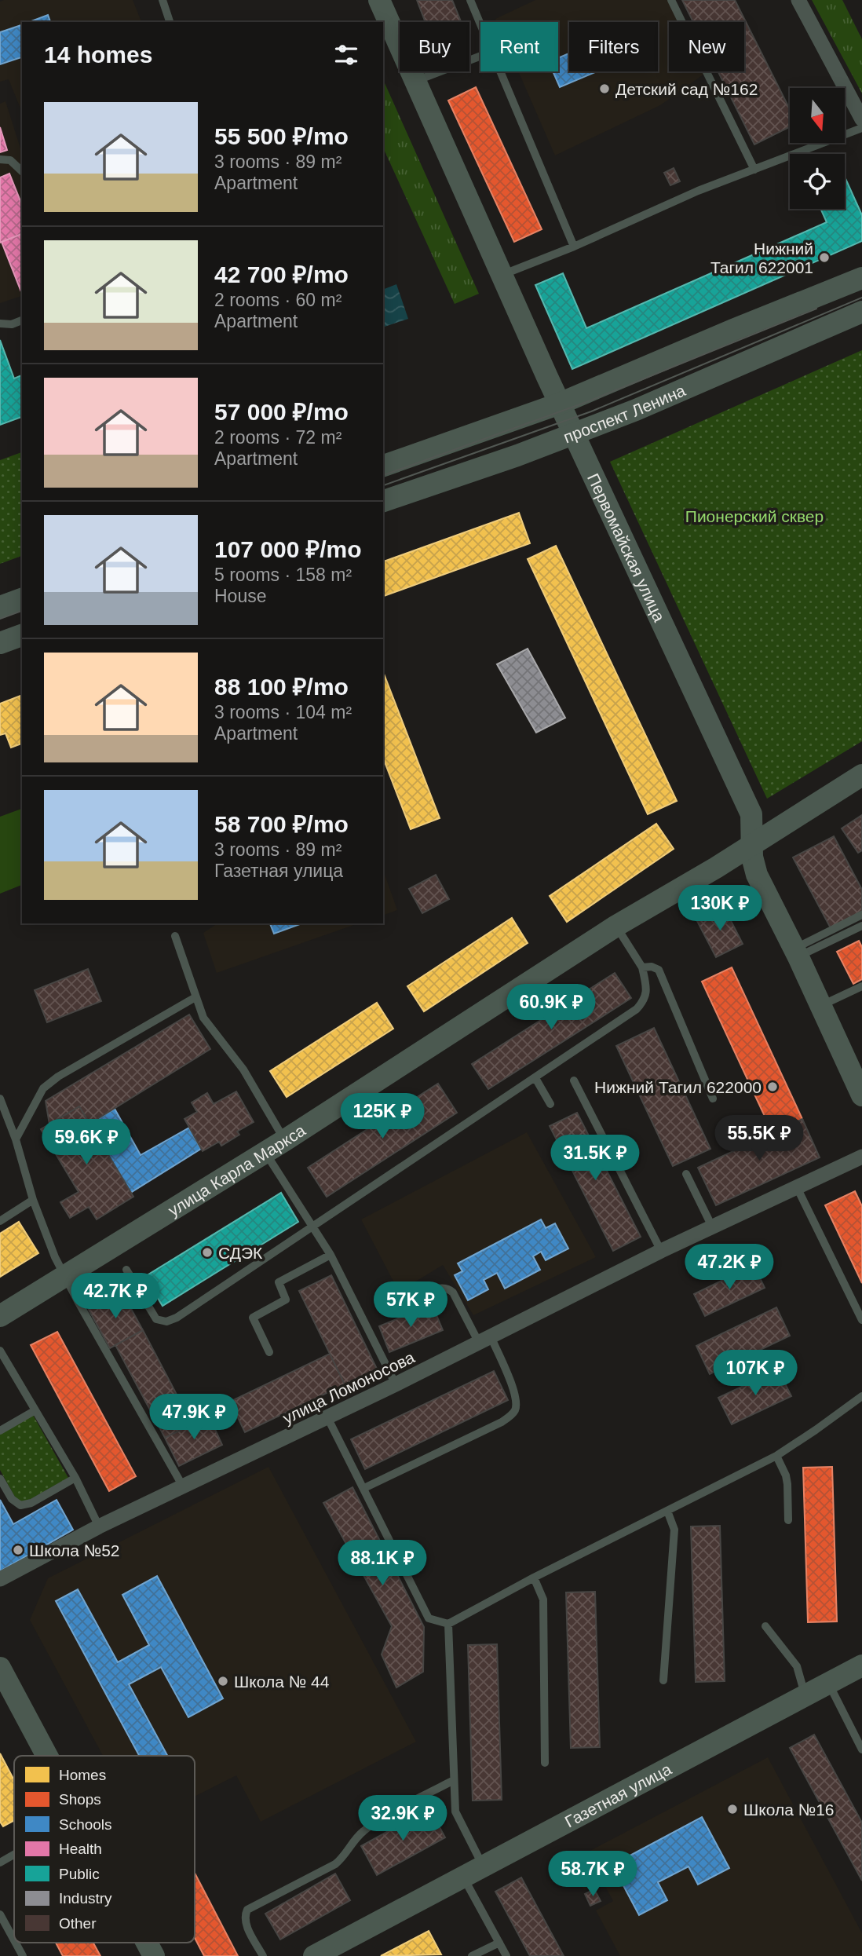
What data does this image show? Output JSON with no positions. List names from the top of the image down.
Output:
{
  "streets": {
    "street": [
      "проспект Ленина",
      "Первомайская улица",
      "улица Карла Маркса",
      "улица Ломоносова",
      "Газетная улица"
    ]
  },
  "crossings": [
    ["проспект Ленина", "Первомайская улица"],
    ["Первомайская улица", "улица Карла Маркса"]
  ],
  "parks": ["Пионерский сквер"],
  "places": [
    "Детский сад №162",
    "Нижний Тагил 622001",
    "Нижний Тагил 622000",
    "СДЭК",
    "Школа №52",
    "Школа № 44",
    "Школа №16"
  ],
  "legend": [
    "Homes",
    "Shops",
    "Schools",
    "Health",
    "Public",
    "Industry",
    "Other"
  ],
  "north": "bottom",
  "page": {
    "chip": [
      "Buy",
      "Rent",
      "Filters",
      "New"
    ],
    "heading": "14 homes",
    "list": [
      {
        "name": "55 500 ₽/mo",
        "note": "3 rooms · 89 m² · Apartment"
      },
      {
        "name": "42 700 ₽/mo",
        "note": "2 rooms · 60 m² · Apartment"
      },
      {
        "name": "57 000 ₽/mo",
        "note": "2 rooms · 72 m² · Apartment"
      },
      {
        "name": "107 000 ₽/mo",
        "note": "5 rooms · 158 m² · House"
      },
      {
        "name": "88 100 ₽/mo",
        "note": "3 rooms · 104 m² · Apartment"
      },
      {
        "name": "58 700 ₽/mo",
        "note": "3 rooms · 89 m² · Газетная улица"
      }
    ],
    "price": [
      "130K ₽",
      "60.9K ₽",
      "125K ₽",
      "55.5K ₽",
      "59.6K ₽",
      "31.5K ₽",
      "47.2K ₽",
      "42.7K ₽",
      "57K ₽",
      "107K ₽",
      "47.9K ₽",
      "88.1K ₽",
      "32.9K ₽",
      "58.7K ₽"
    ]
  }
}
